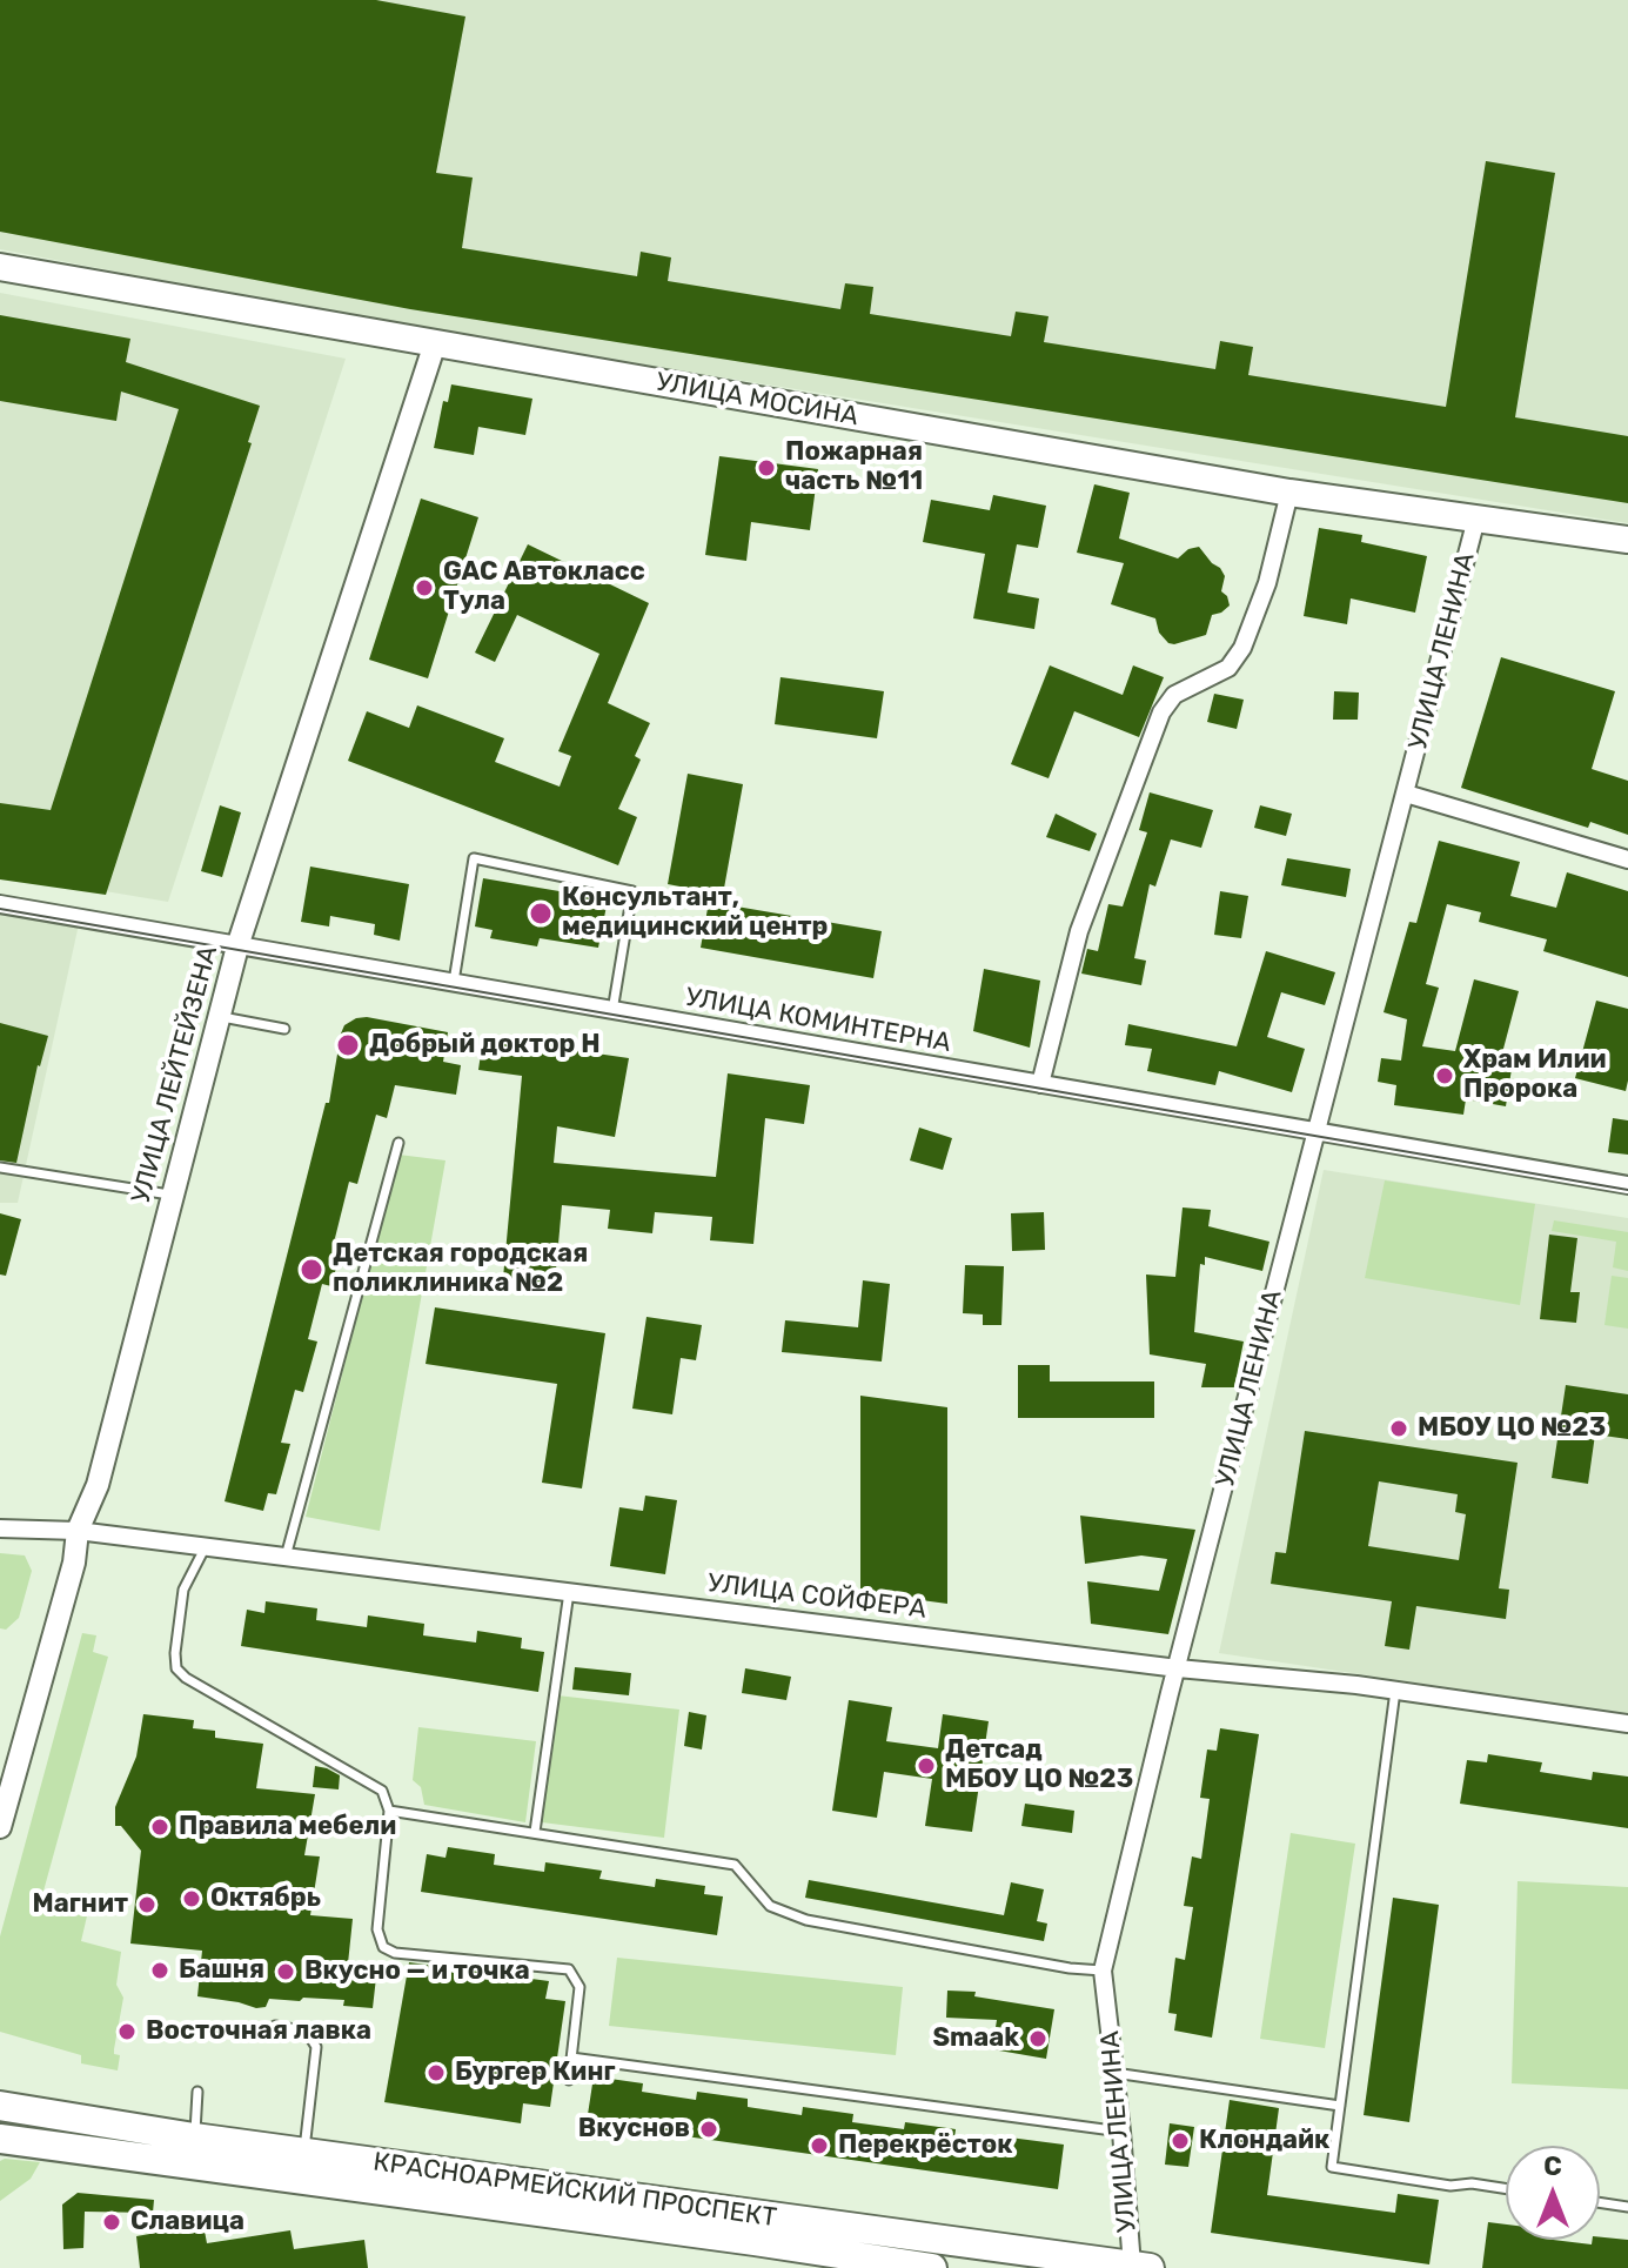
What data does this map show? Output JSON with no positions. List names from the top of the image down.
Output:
{
  "streets": {
    "main road": ["УЛИЦА МОСИНА", "КРАСНОАРМЕЙСКИЙ ПРОСПЕКТ"],
    "street": [
      "УЛИЦА ЛЕНИНА",
      "УЛИЦА КОМИНТЕРНА",
      "УЛИЦА ЛЕЙТЕЙЗЕНА",
      "УЛИЦА СОЙФЕРА"
    ]
  },
  "crossings": [
    ["УЛИЦА МОСИНА", "УЛИЦА ЛЕНИНА"],
    ["УЛИЦА МОСИНА", "УЛИЦА ЛЕЙТЕЙЗЕНА"],
    ["УЛИЦА ЛЕНИНА", "УЛИЦА КОМИНТЕРНА"],
    ["УЛИЦА ЛЕНИНА", "УЛИЦА СОЙФЕРА"],
    ["УЛИЦА ЛЕНИНА", "КРАСНОАРМЕЙСКИЙ ПРОСПЕКТ"],
    ["УЛИЦА КОМИНТЕРНА", "УЛИЦА ЛЕЙТЕЙЗЕНА"],
    ["УЛИЦА ЛЕЙТЕЙЗЕНА", "УЛИЦА СОЙФЕРА"]
  ],
  "places": [
    "Пожарная часть №11",
    "GAC Автокласс Тула",
    "Консультант, медицинский центр",
    "Добрый доктор Н",
    "Храм Илии Пророка",
    "Детская городская поликлиника №2",
    "МБОУ ЦО №23",
    "Детсад МБОУ ЦО №23",
    "Правила мебели",
    "Октябрь",
    "Магнит",
    "Башня",
    "Вкусно — и точка",
    "Восточная лавка",
    "Smaak",
    "Бургер Кинг",
    "Вкуснов",
    "Клондайк",
    "Перекрёсток",
    "Славица"
  ],
  "north": "top"
}
